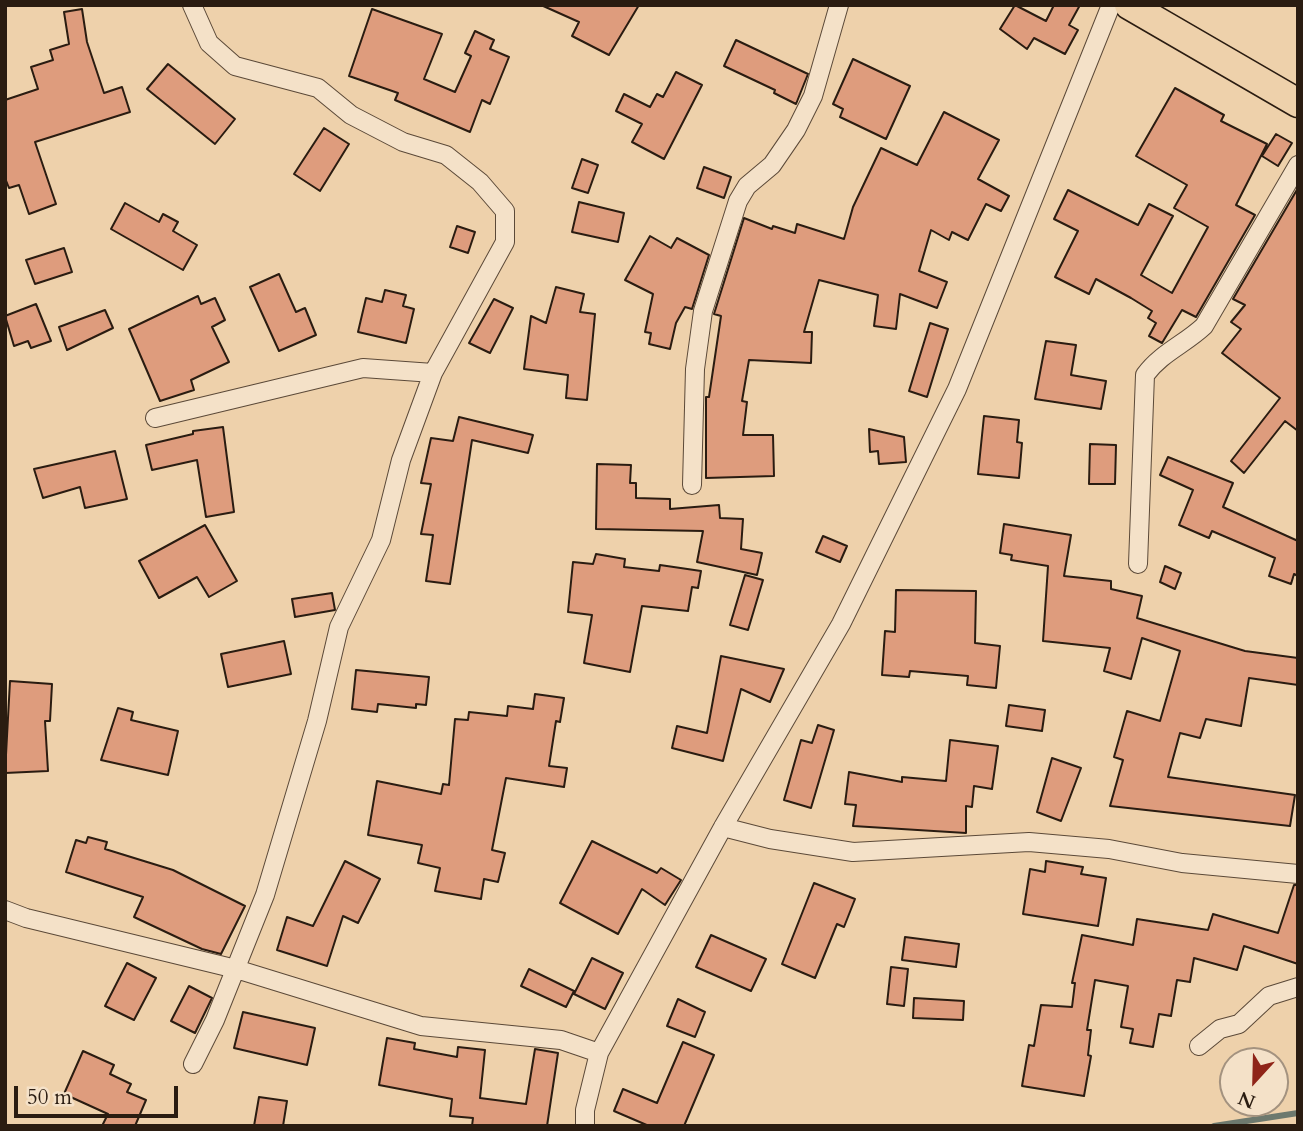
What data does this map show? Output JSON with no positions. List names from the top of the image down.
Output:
{
  "scale_bar": "50 m",
  "north": "bottom"
}
